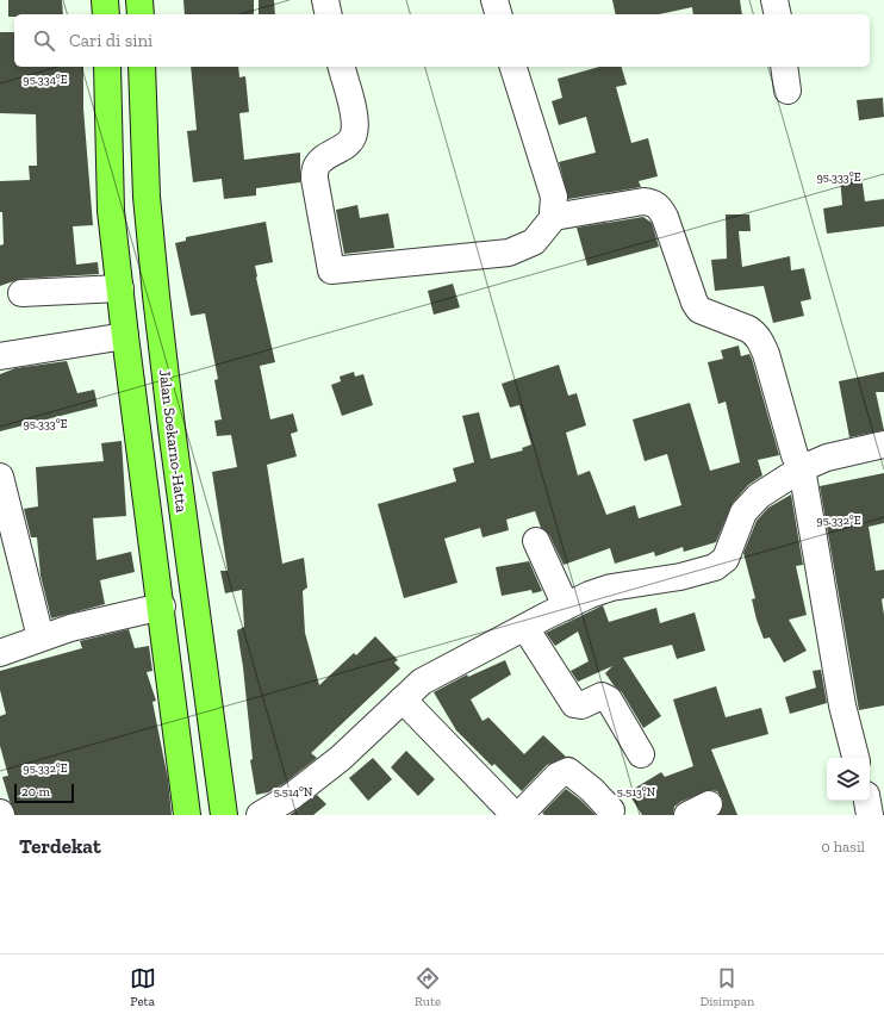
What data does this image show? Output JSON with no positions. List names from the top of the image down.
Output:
{
  "streets": {
    "highway": ["Jalan Soekarno-Hatta"]
  },
  "scale_bar": "20 m",
  "page": {
    "search": "Cari di sini",
    "scale": "20 m",
    "heading": ["Terdekat", "0 hasil"],
    "nav": ["Peta", "Rute", "Disimpan"]
  },
  "coordinates": [
    "95.334°E",
    "95.333°E",
    "95.332°E",
    "5.514°N",
    "5.513°N"
  ]
}
